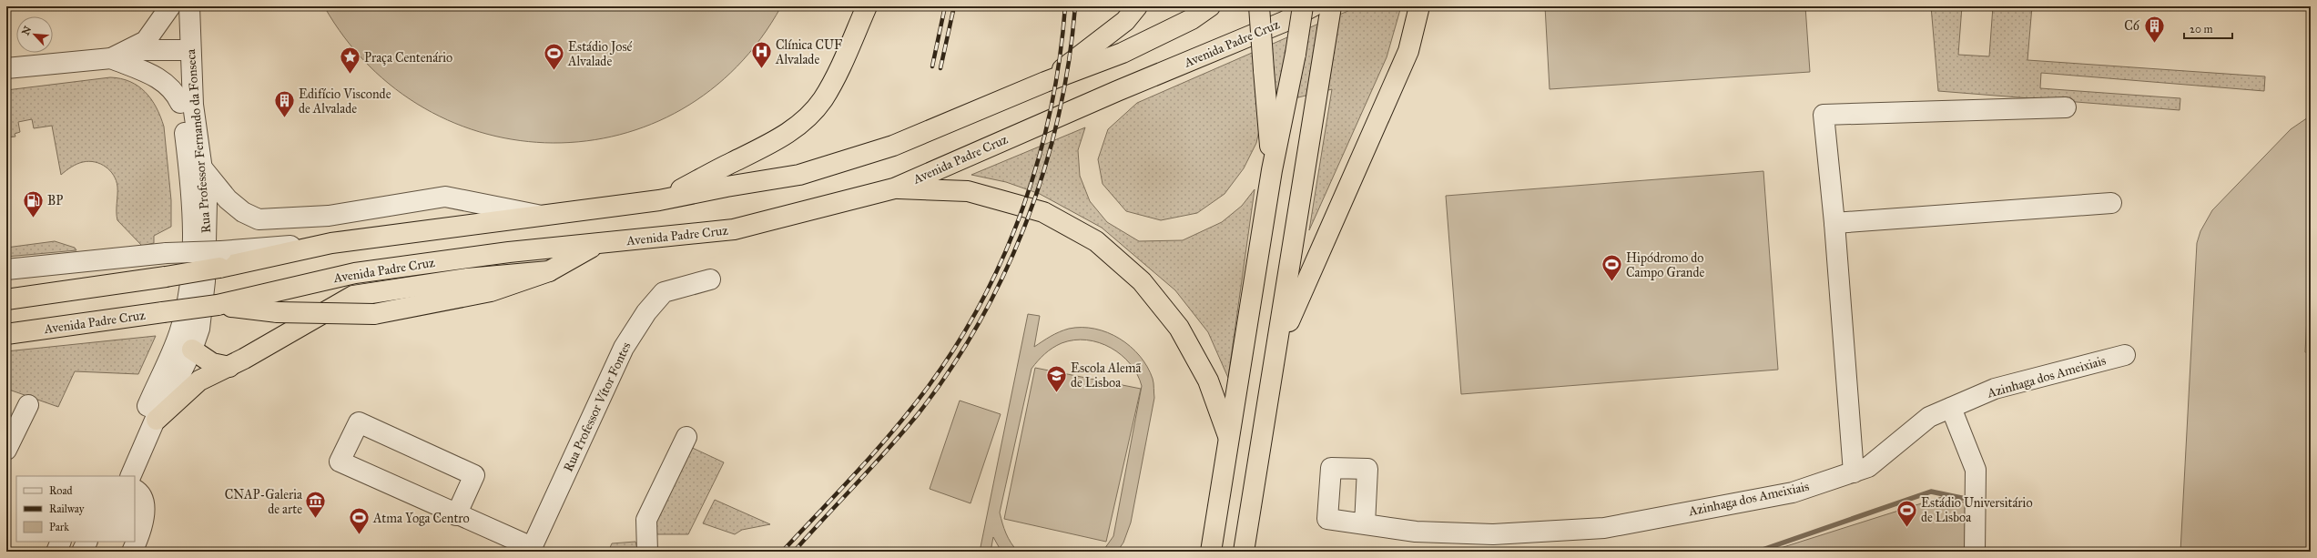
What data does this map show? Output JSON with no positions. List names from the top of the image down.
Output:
{
  "streets": {
    "highway": ["Avenida Padre Cruz"],
    "street": ["Rua Professor Fernando da Fonseca", "Azinhaga dos Ameixiais", "Rua Professor Vítor Fontes"]
  },
  "places": {
    "building": ["C6", "Edifício Visconde de Alvalade"],
    "hospital": ["Clínica CUF Alvalade"],
    "sports": [
      "Estádio José Alvalade",
      "Hipódromo do Campo Grande",
      "Estádio Universitário de Lisboa",
      "Atma Yoga Centro"
    ],
    "place": ["Praça Centenário"],
    "fuel station": ["BP"],
    "school or university": ["Escola Alemã de Lisboa"],
    "museum": ["CNAP-Galeria de arte"]
  },
  "legend": ["Road", "Railway", "Park"],
  "scale_bar": "20 m",
  "north": "top left"
}
